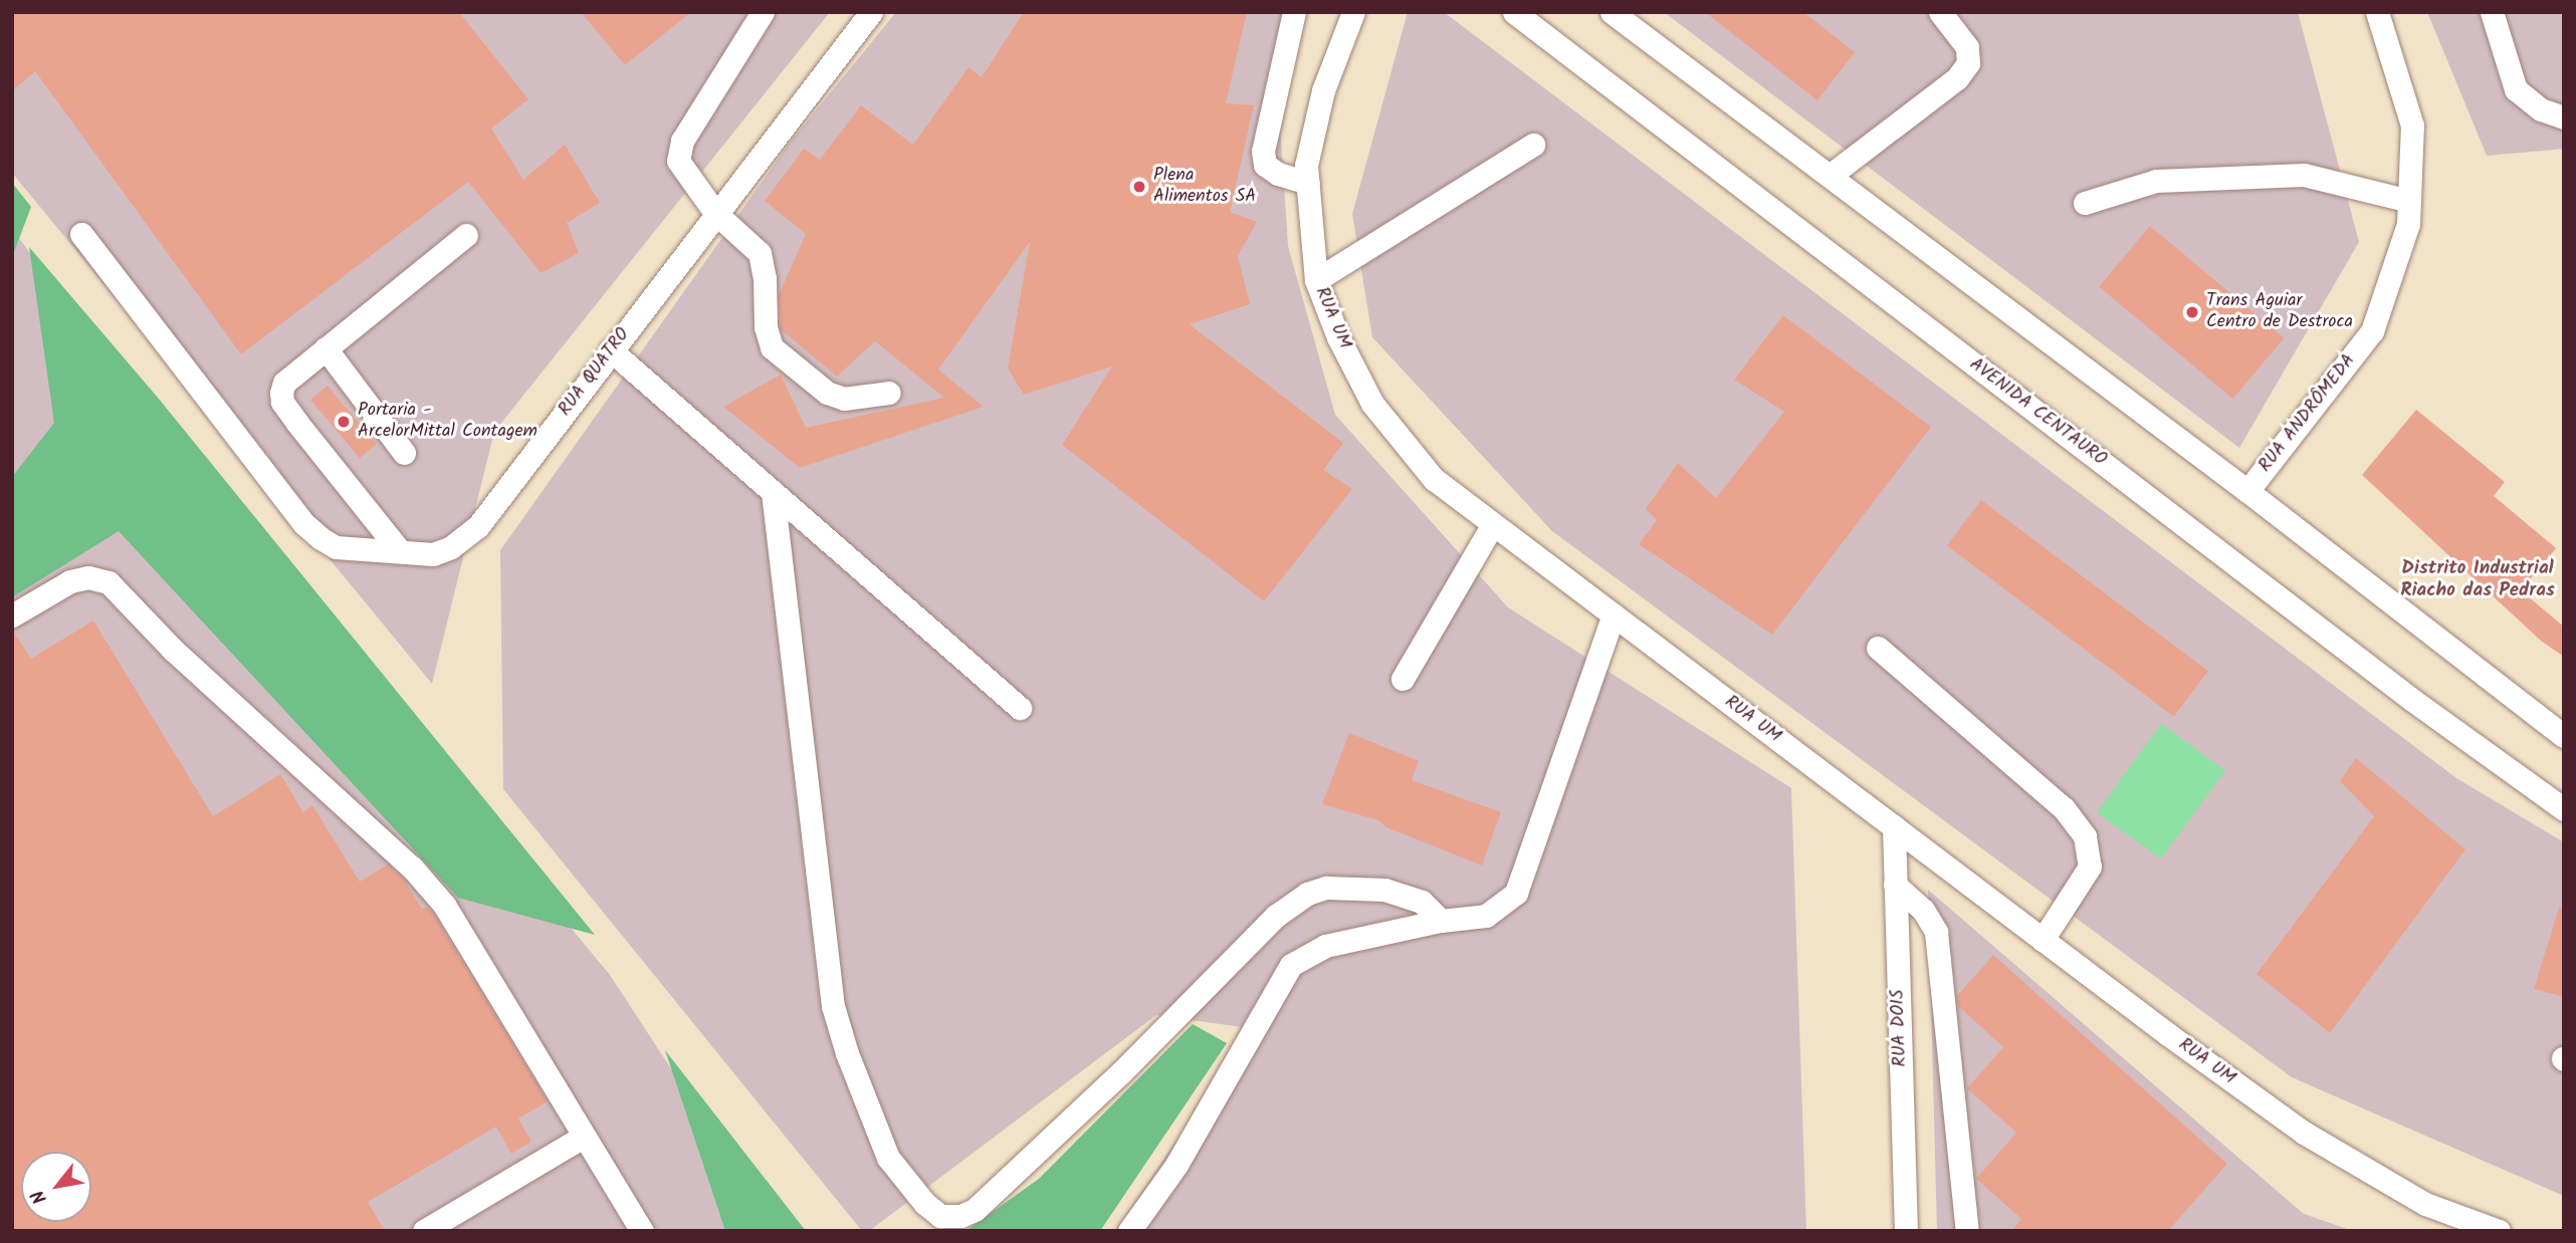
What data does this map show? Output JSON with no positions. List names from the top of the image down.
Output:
{
  "streets": {
    "street": [
      "RUA UM",
      "RUA QUATRO",
      "AVENIDA CENTAURO",
      "RUA ANDRÔMEDA",
      "RUA DOIS"
    ]
  },
  "crossings": [
    ["RUA UM", "RUA DOIS"]
  ],
  "districts": ["Distrito Industrial Riacho das Pedras"],
  "places": ["Plena Alimentos SA", "Trans Aguiar Centro de Destroca", "Portaria - ArcelorMittal Contagem"],
  "north": "bottom left"
}
